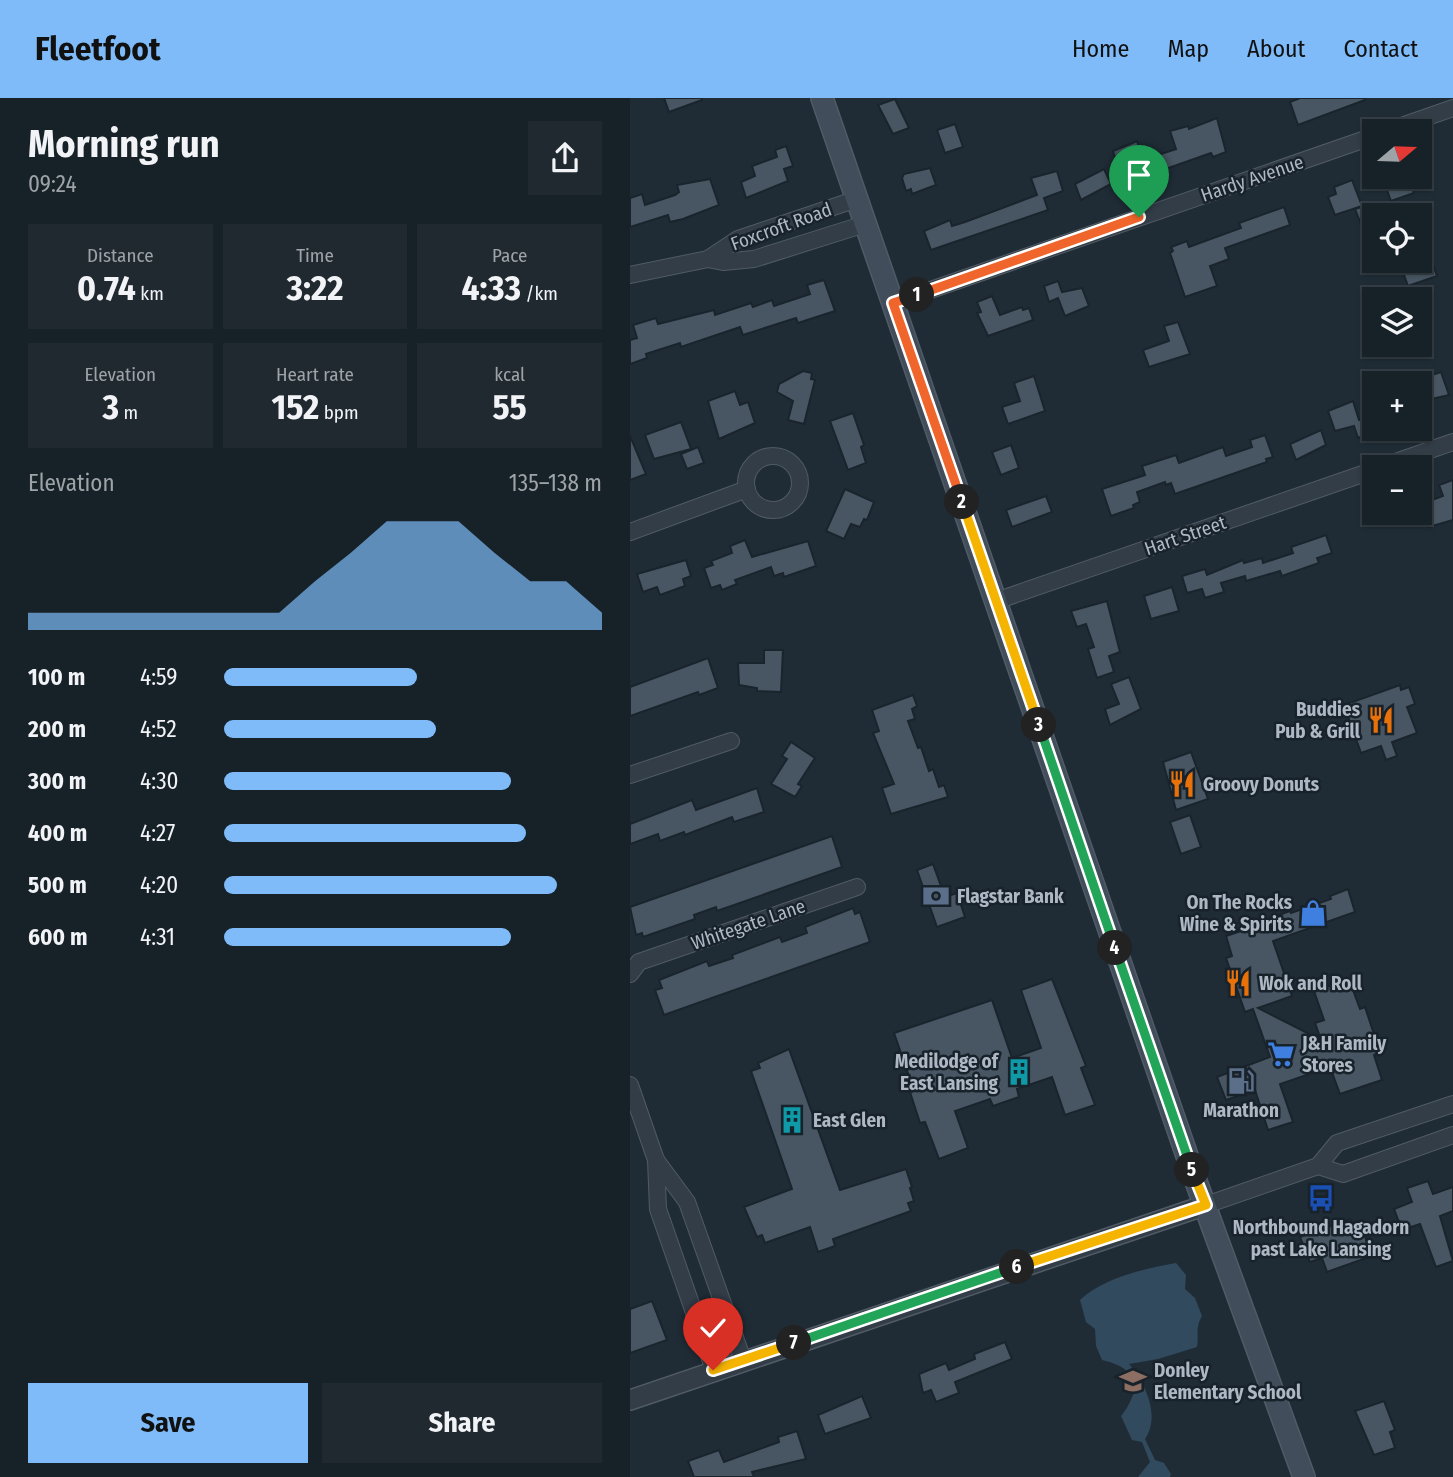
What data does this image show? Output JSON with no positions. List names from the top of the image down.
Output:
{
  "streets": {
    "street": [
      "Hardy Avenue",
      "Foxcroft Road",
      "Hart Street",
      "Whitegate Lane"
    ]
  },
  "places": {
    "restaurant": ["Buddies Pub & Grill", "Groovy Donuts", "Wok and Roll"],
    "bank": ["Flagstar Bank"],
    "shop": ["On The Rocks Wine & Spirits"],
    "supermarket": ["J&H Family Stores"],
    "building": ["Medilodge of East Lansing", "East Glen"],
    "fuel station": ["Marathon"],
    "bus stop": ["Northbound Hagadorn past Lake Lansing"],
    "school or university": ["Donley Elementary School"]
  },
  "north": "right",
  "page": {
    "header": "Fleetfoot",
    "nav": [
      "Home",
      "Map",
      "About",
      "Contact"
    ],
    "heading": ["Morning run", "09:24"],
    "map_buttons": ["+", "−"],
    "stats": [
      ["Distance", "0.74 km"],
      ["Time", "3:22"],
      ["Pace", "4:33 /km"],
      ["Elevation", "3 m"],
      ["Heart rate", "152 bpm"],
      ["kcal", "55"]
    ],
    "pins": [
      "1",
      "2",
      "3",
      "4",
      "5",
      "6",
      "7"
    ],
    "chart": ["Elevation", "135–138 m"],
    "list": [
      {
        "name": "100 m",
        "note": "4:59"
      },
      {
        "name": "200 m",
        "note": "4:52"
      },
      {
        "name": "300 m",
        "note": "4:30"
      },
      {
        "name": "400 m",
        "note": "4:27"
      },
      {
        "name": "500 m",
        "note": "4:20"
      },
      {
        "name": "600 m",
        "note": "4:31"
      }
    ],
    "buttons": ["Save", "Share"]
  }
}
